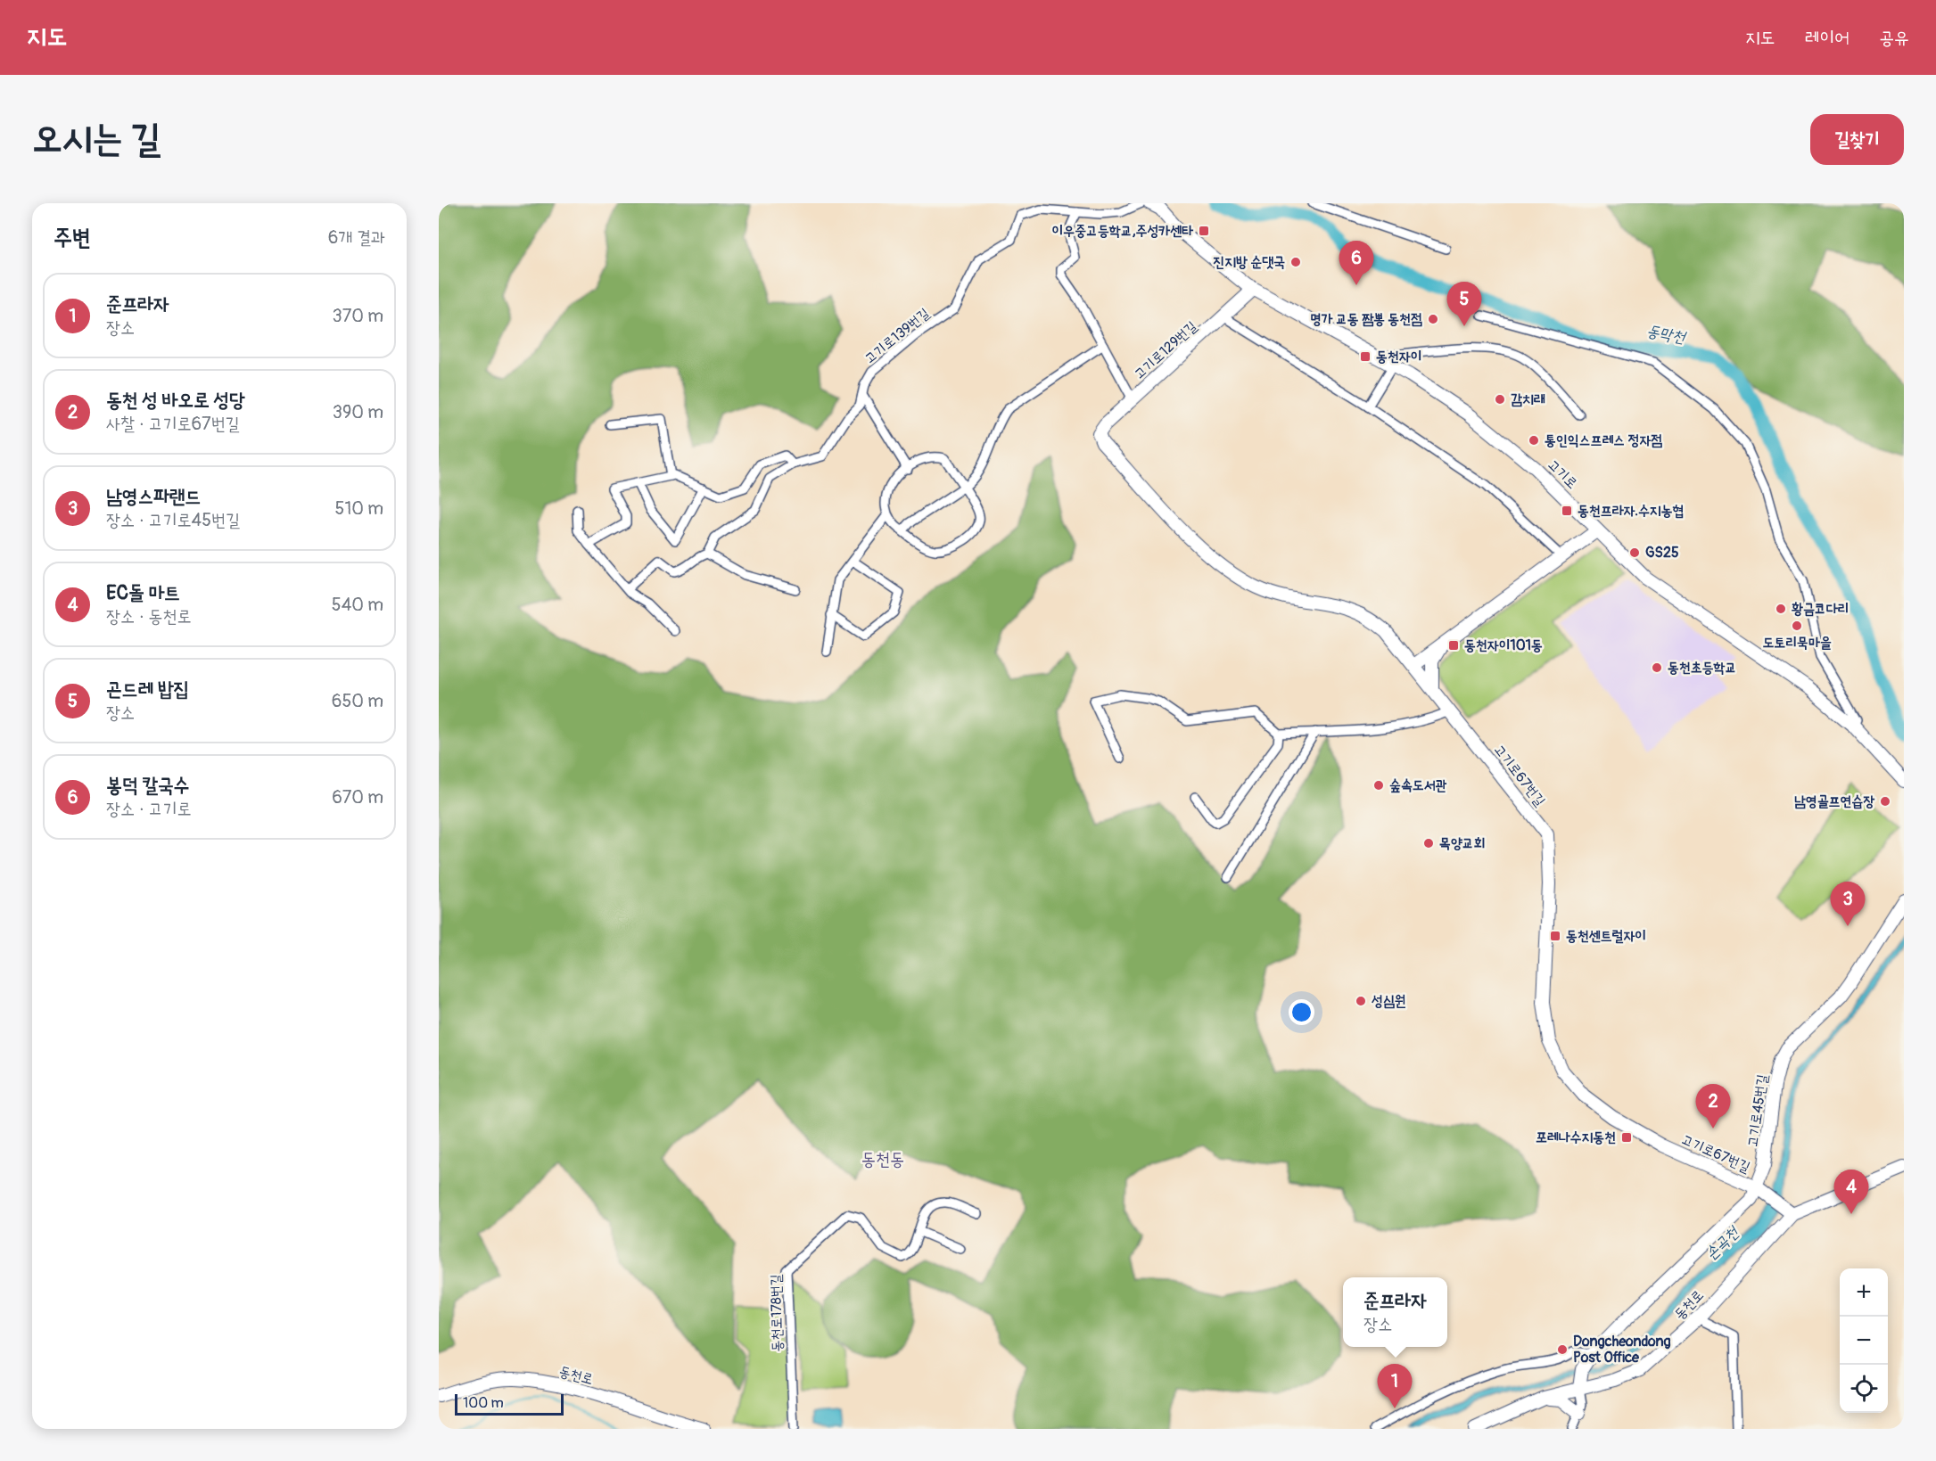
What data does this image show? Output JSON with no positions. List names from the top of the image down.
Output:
{
  "streets": {
    "street": [
      "고기로139번길",
      "고기로129번길",
      "고기로",
      "고기로67번길",
      "고기로45번길",
      "동천로",
      "동천로178번길"
    ]
  },
  "crossings": [
    ["고기로129번길", "고기로"],
    ["고기로129번길", "고기로67번길"],
    ["고기로67번길", "고기로45번길"],
    ["고기로67번길", "동천로"]
  ],
  "districts": ["동천동"],
  "water": ["동막천", "손곡천"],
  "places": {
    "transit": [
      "이우중고등학교,주성카센타",
      "동천자이",
      "동천프라자.수지농협",
      "동천자이101동",
      "동천센트럴자이",
      "포레나수지동천"
    ],
    "other": [
      "진지방 순댓국",
      "명가 교동 짬뽕 동천점",
      "감치래",
      "통인익스프레스 정자점",
      "GS25",
      "황금코다리",
      "도토리묵마을",
      "동천초등학교",
      "숲속도서관",
      "남영골프연습장",
      "목양교회",
      "성심원",
      "Dongcheondong Post Office"
    ]
  },
  "scale_bar": "100 m",
  "page": {
    "header": "지도",
    "nav": ["지도", "레이어", "공유"],
    "buttons": "길찾기",
    "title": "오시는 길",
    "heading": ["주변", "6개 결과"],
    "pins": [
      "6",
      "5",
      "3",
      "2",
      "4",
      "1"
    ],
    "list": [
      {
        "mark": "1",
        "name": "준프라자",
        "note": "장소",
        "value": "370 m"
      },
      {
        "mark": "2",
        "name": "동천 성 바오로 성당",
        "note": "사찰 · 고기로67번길",
        "value": "390 m"
      },
      {
        "mark": "3",
        "name": "남영스파랜드",
        "note": "장소 · 고기로45번길",
        "value": "510 m"
      },
      {
        "mark": "4",
        "name": "EC돌 마트",
        "note": "장소 · 동천로",
        "value": "540 m"
      },
      {
        "mark": "5",
        "name": "곤드레 밥집",
        "note": "장소",
        "value": "650 m"
      },
      {
        "mark": "6",
        "name": "봉덕 칼국수",
        "note": "장소 · 고기로",
        "value": "670 m"
      }
    ],
    "map_buttons": ["+", "−"],
    "popup": ["준프라자", "장소"],
    "scale": "100 m"
  }
}
